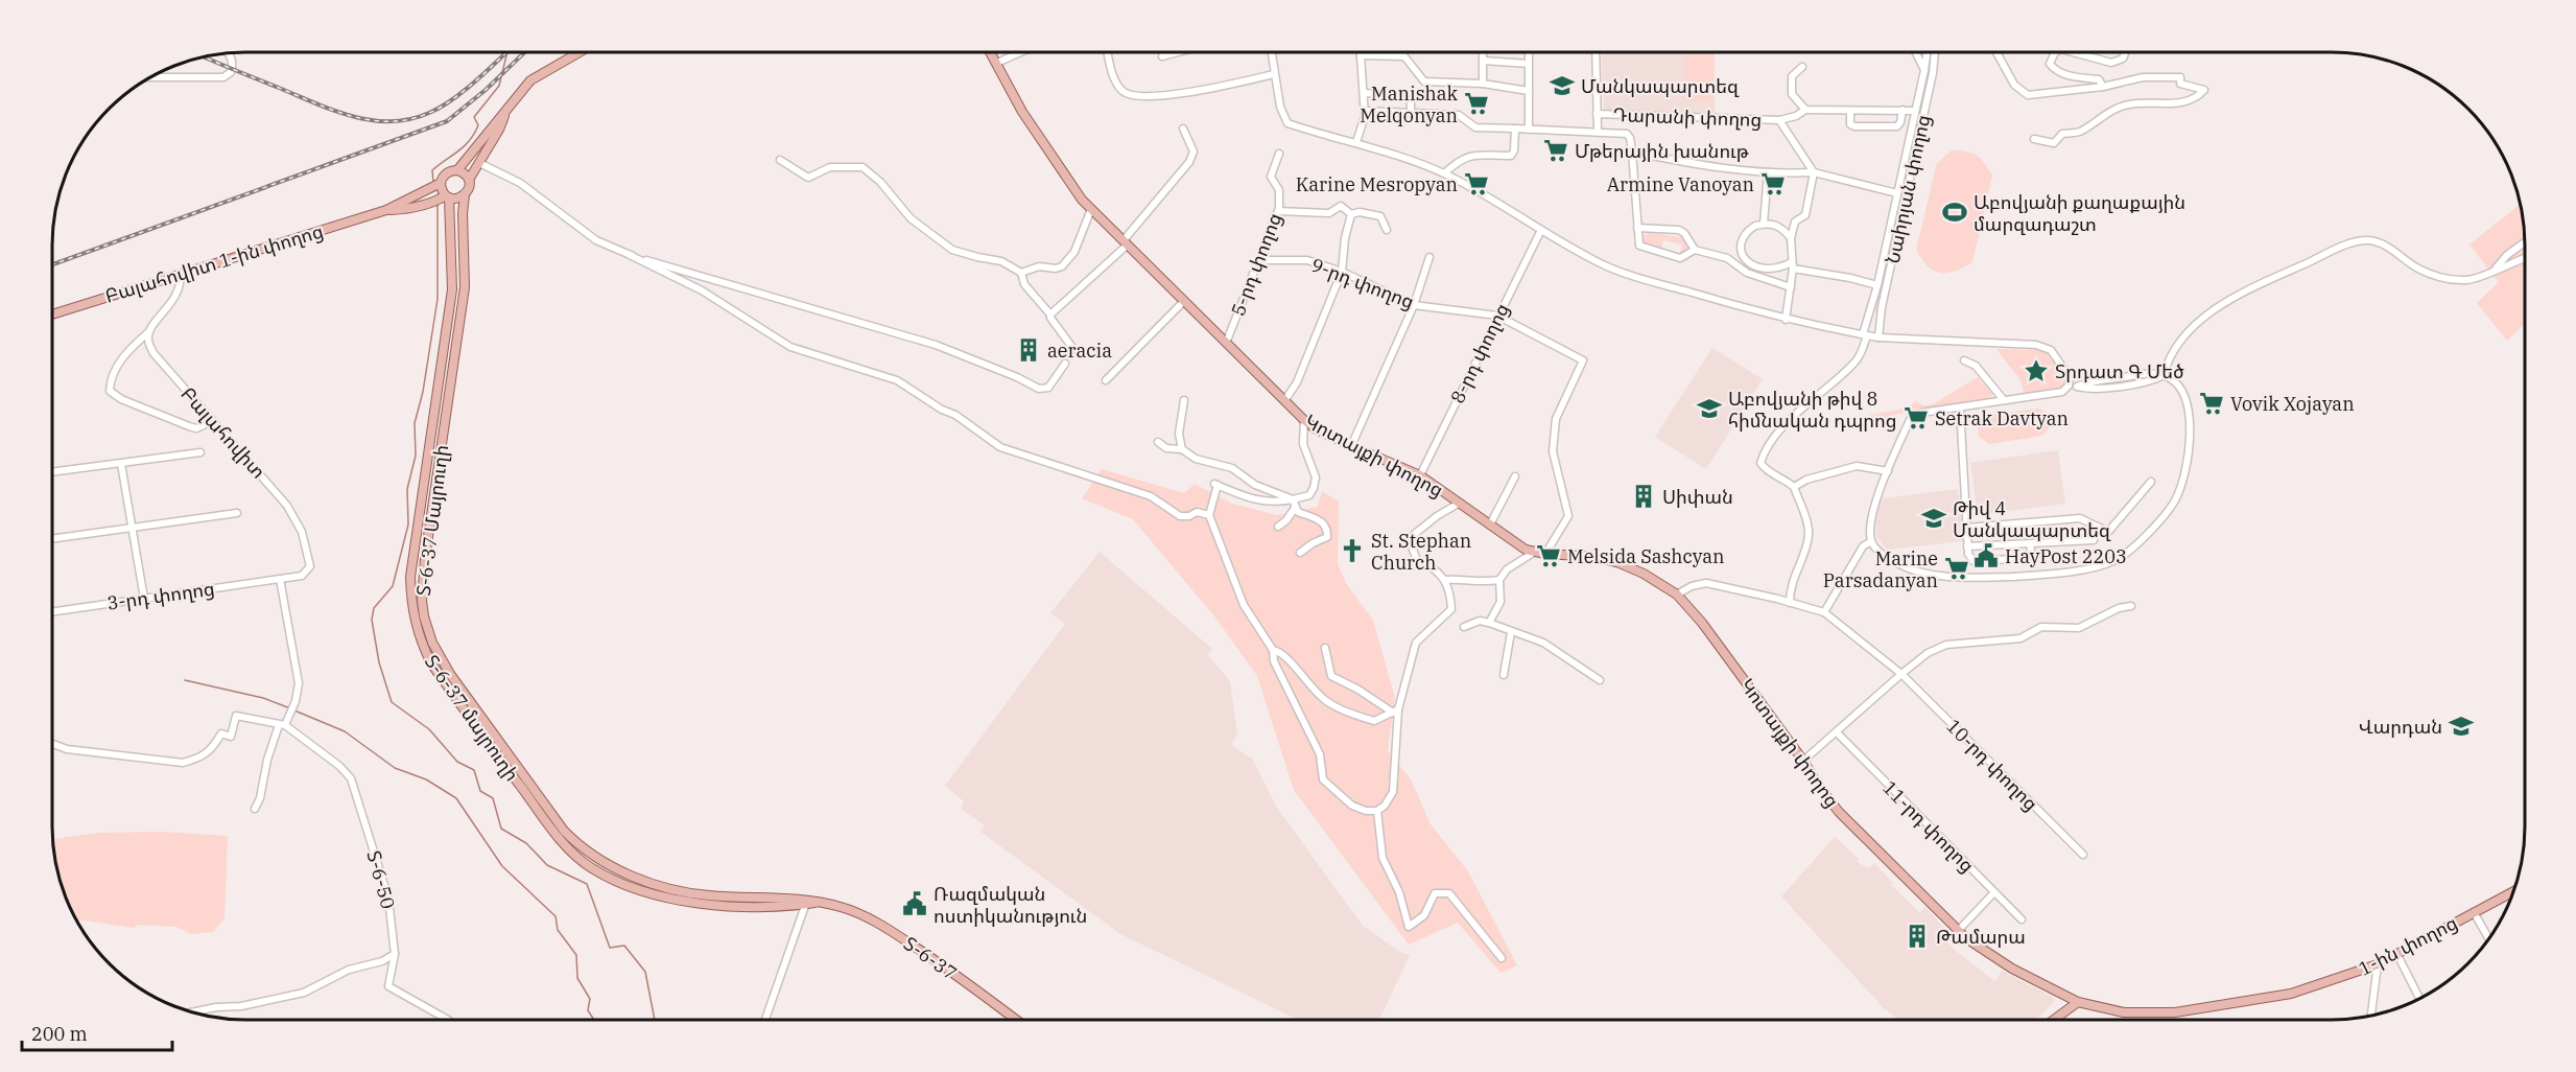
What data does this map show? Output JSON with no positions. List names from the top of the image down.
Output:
{
  "streets": {
    "main road": [
      "Բալահովիտ 1-ին փողոց",
      "Կոտայքի փողոց",
      "Տ-6-37 Մայրուղի",
      "Տ-6-37 մայրուղի",
      "1-ին փողոց",
      "Տ-6-37"
    ],
    "street": [
      "Դարանի փողոց",
      "Նաիրյան փողոց",
      "5-րդ փողոց",
      "9-րդ փողոց",
      "8-րդ փողոց",
      "Բալահովիտ",
      "3-րդ փողոց",
      "10-րդ փողոց",
      "11-րդ փողոց",
      "Տ-6-50"
    ]
  },
  "crossings": [
    ["5-րդ փողոց", "9-րդ փողոց"],
    ["5-րդ փողոց", "Կոտայքի փողոց"],
    ["9-րդ փողոց", "8-րդ փողոց"],
    ["9-րդ փողոց", "Կոտայքի փողոց"],
    ["8-րդ փողոց", "Կոտայքի փողոց"],
    ["Բալահովիտ", "3-րդ փողոց"],
    ["Կոտայքի փողոց", "1-ին փողոց"],
    ["Տ-6-37 Մայրուղի", "Տ-6-37 մայրուղի"],
    ["Տ-6-37 մայրուղի", "Տ-6-37"]
  ],
  "places": {
    "school or university": [
      "Մանկապարտեզ",
      "Աբովյանի թիվ 8 հիմնական դպրոց",
      "Թիվ 4 Մանկապարտեզ",
      "Վարդան"
    ],
    "supermarket": [
      "Manishak Melqonyan",
      "Մթերային խանութ",
      "Karine Mesropyan",
      "Armine Vanoyan",
      "Vovik Xojayan",
      "Setrak Davtyan",
      "Melsida Sashcyan",
      "Marine Parsadanyan"
    ],
    "sports": ["Աբովյանի քաղաքային մարզադաշտ"],
    "building": ["aeracia", "Սիփան", "Թամարա"],
    "place": ["Տրդատ Գ Մեծ"],
    "church": ["St. Stephan Church"],
    "public building": ["HayPost 2203", "Ռազմական ոստիկանություն"]
  },
  "scale_bar": "200 m"
}
